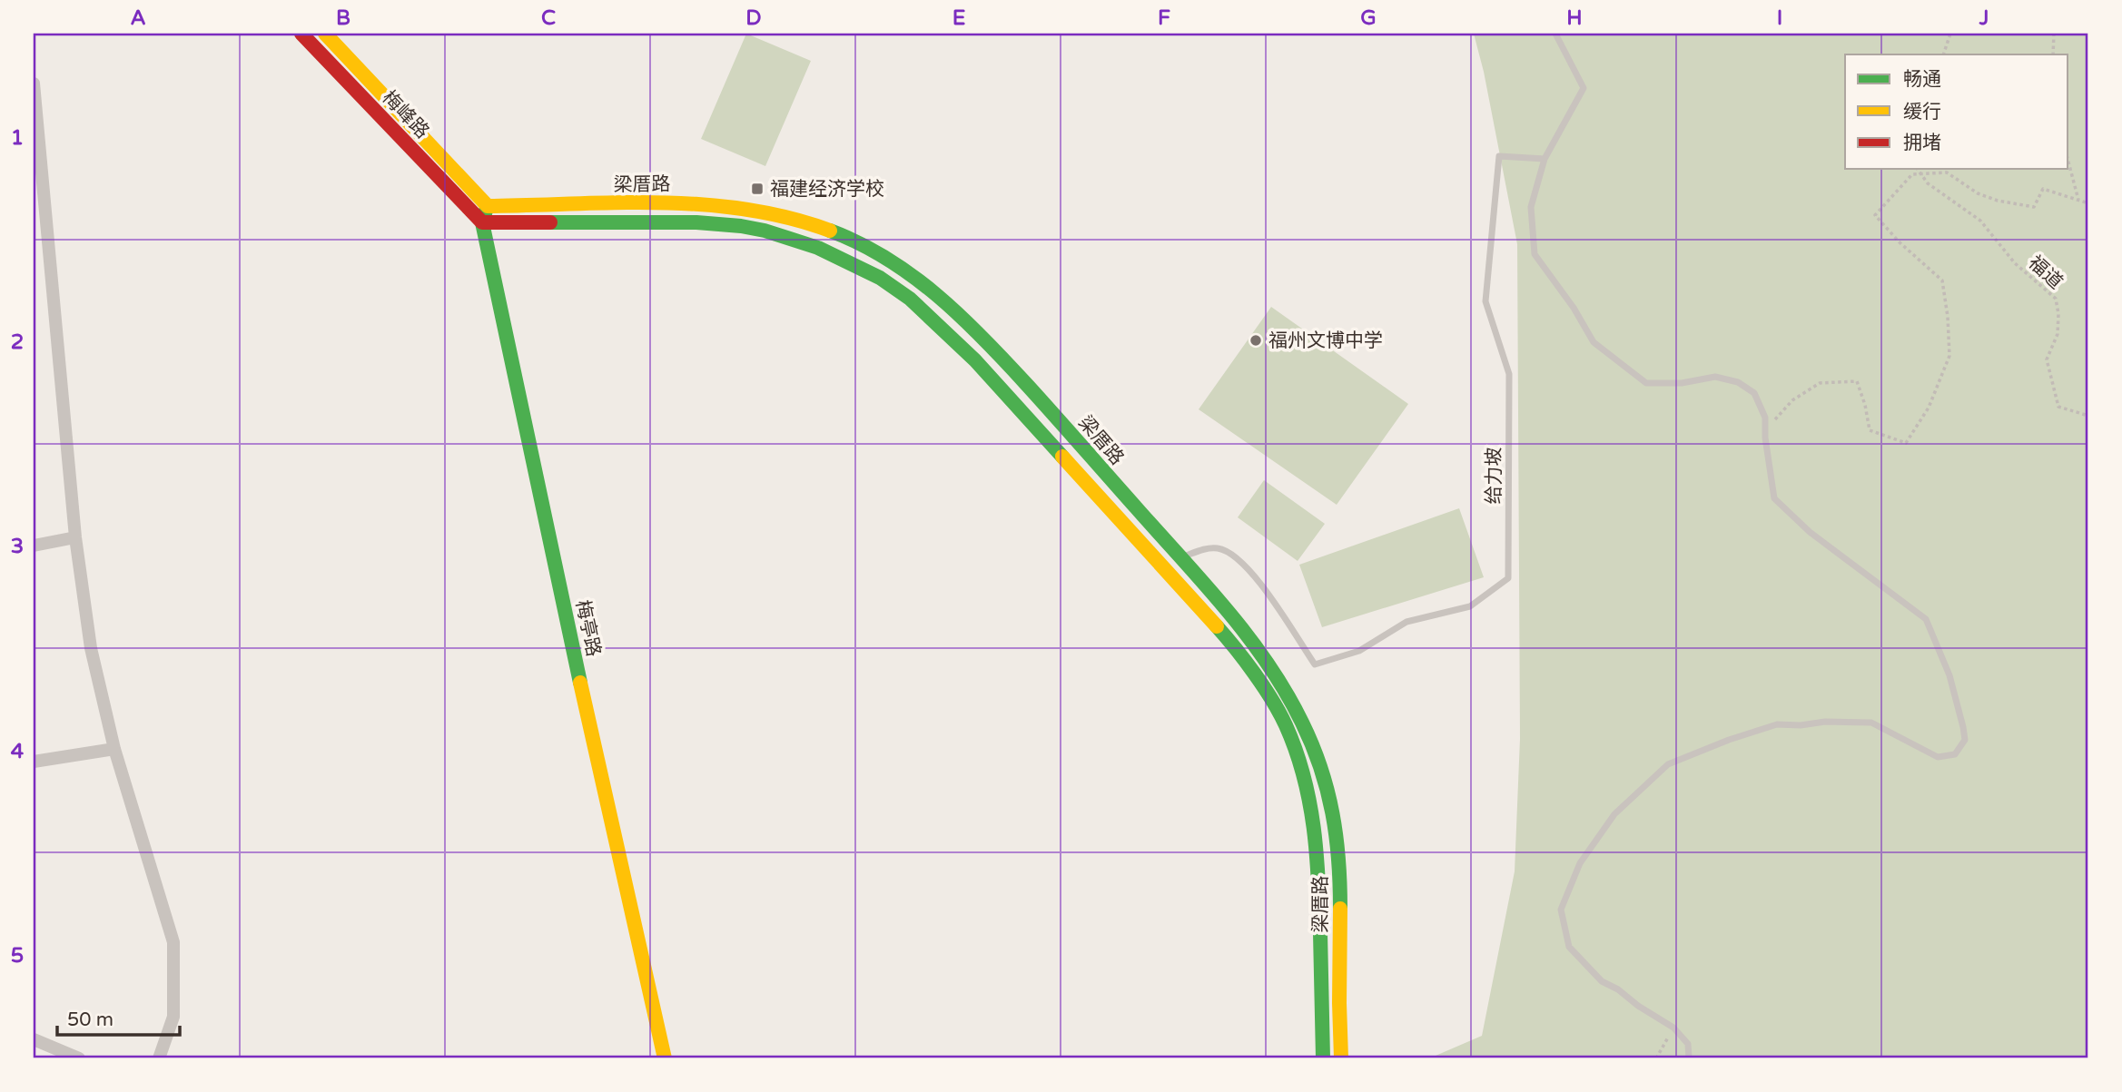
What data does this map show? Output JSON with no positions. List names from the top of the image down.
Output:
{
  "streets": {
    "main road": ["梅峰路", "梁厝路", "梅亭路"],
    "lane": ["给力坡"],
    "path": ["福道"]
  },
  "crossings": [
    ["梅峰路", "梁厝路"],
    ["梅峰路", "梅亭路"],
    ["梁厝路", "给力坡"],
    ["梁厝路", "梅亭路"]
  ],
  "places": {
    "transit": ["福建经济学校"],
    "other": ["福州文博中学"]
  },
  "legend": ["畅通", "缓行", "拥堵"],
  "scale_bar": "50 m",
  "grid": {
    "columns": [
      "A",
      "B",
      "C",
      "D",
      "E",
      "F",
      "G",
      "H",
      "I",
      "J"
    ],
    "rows": [
      "1",
      "2",
      "3",
      "4",
      "5"
    ]
  }
}
